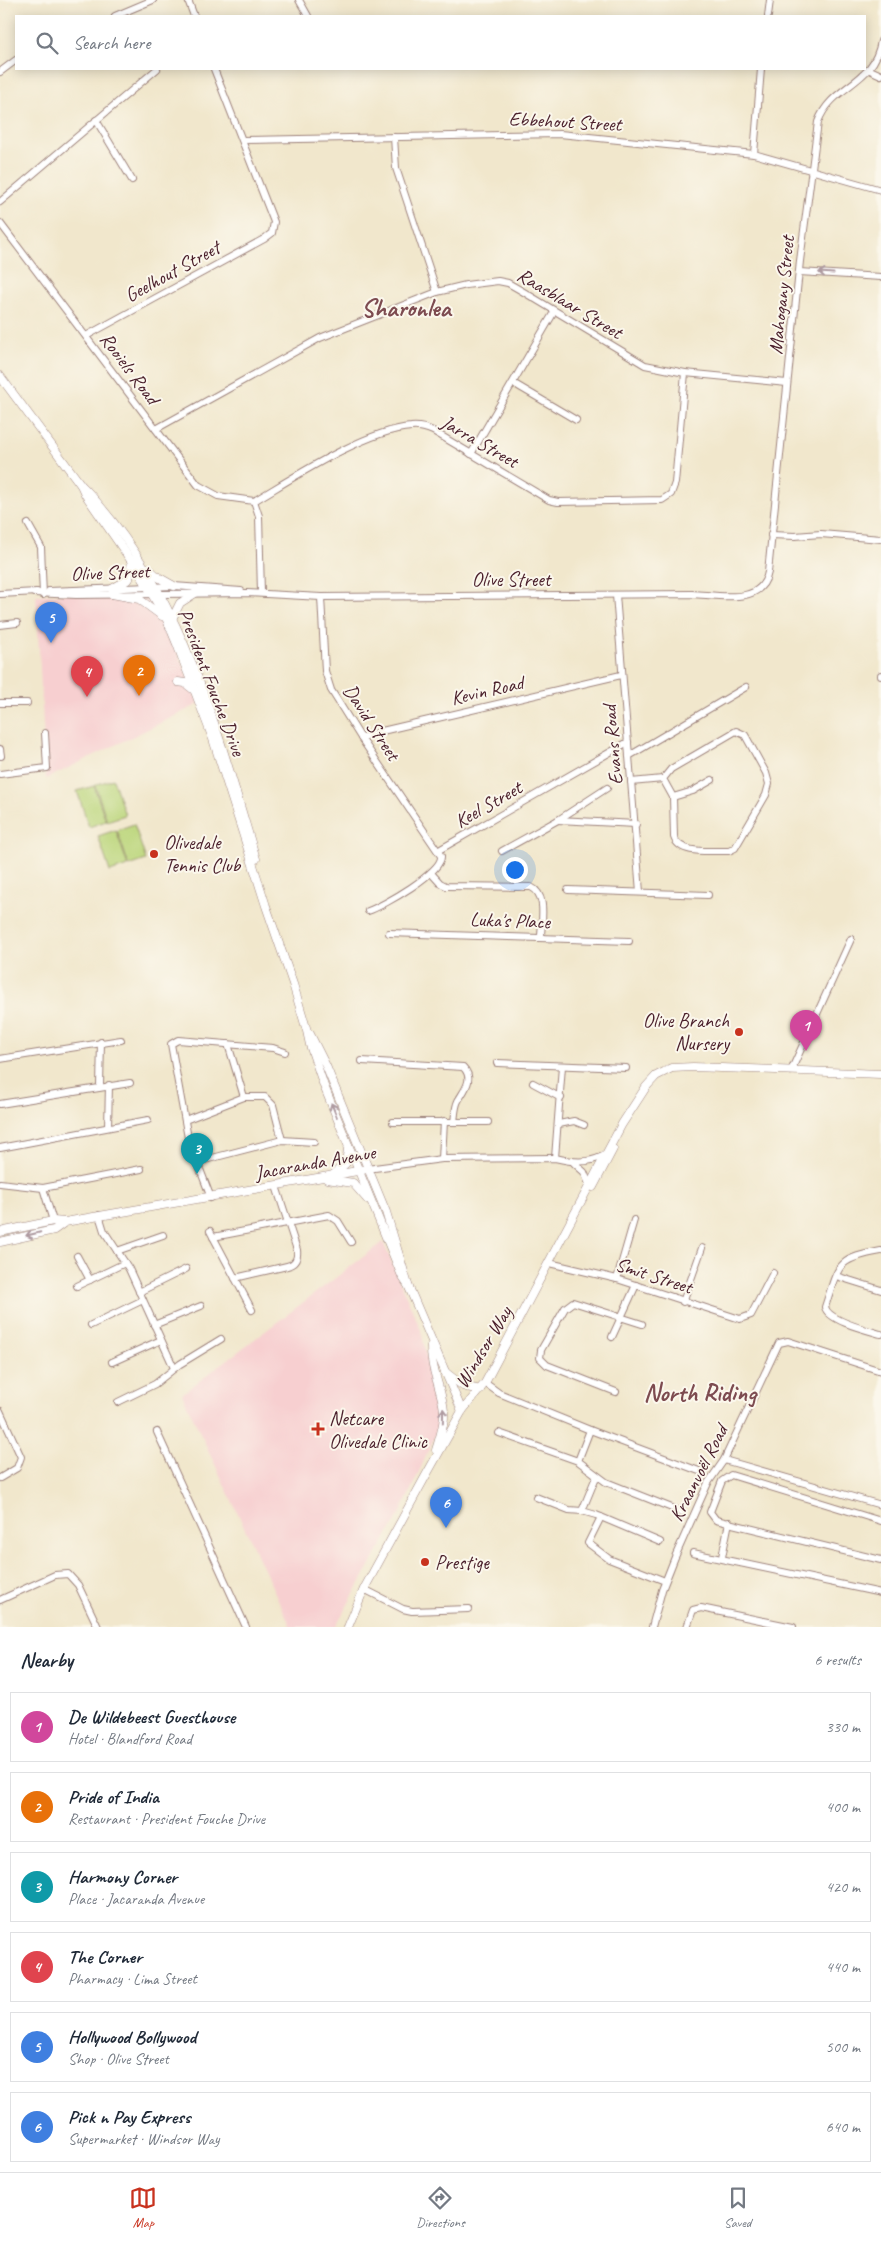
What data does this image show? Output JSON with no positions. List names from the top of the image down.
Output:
{
  "streets": {
    "street": [
      "Ebbehout Street",
      "Geelhout Street",
      "Mahogany Street",
      "Raasblaar Street",
      "Rooiels Road",
      "Jarra Street",
      "Olive Street",
      "President Fouche Drive",
      "Kevin Road",
      "David Street",
      "Evans Road",
      "Keel Street",
      "Luka's Place",
      "Jacaranda Avenue",
      "Smit Street",
      "Windsor Way",
      "Kraanvoël Road"
    ]
  },
  "crossings": [
    ["Ebbehout Street", "Geelhout Street"],
    ["Ebbehout Street", "Mahogany Street"],
    ["Geelhout Street", "Rooiels Road"],
    ["Mahogany Street", "Raasblaar Street"],
    ["Mahogany Street", "Olive Street"],
    ["Raasblaar Street", "Rooiels Road"],
    ["Raasblaar Street", "Jarra Street"],
    ["Rooiels Road", "Jarra Street"],
    ["Olive Street", "President Fouche Drive"],
    ["Olive Street", "David Street"],
    ["Olive Street", "Evans Road"],
    ["President Fouche Drive", "Jacaranda Avenue"],
    ["President Fouche Drive", "Windsor Way"],
    ["Kevin Road", "David Street"],
    ["Kevin Road", "Evans Road"],
    ["David Street", "Keel Street"],
    ["Evans Road", "Keel Street"],
    ["Jacaranda Avenue", "Windsor Way"],
    ["Smit Street", "Windsor Way"]
  ],
  "districts": ["Sharonlea", "North Riding"],
  "places": {
    "other": ["Olivedale Tennis Club", "Olive Branch Nursery", "Prestige"],
    "health": ["Netcare Olivedale Clinic"]
  },
  "page": {
    "search": "Search here",
    "pins": [
      "5",
      "2",
      "4",
      "1",
      "3",
      "6"
    ],
    "heading": ["Nearby", "6 results"],
    "list": [
      {
        "mark": "1",
        "name": "De Wildebeest Guesthouse",
        "note": "Hotel · Blandford Road",
        "value": "330 m"
      },
      {
        "mark": "2",
        "name": "Pride of India",
        "note": "Restaurant · President Fouche Drive",
        "value": "400 m"
      },
      {
        "mark": "3",
        "name": "Harmony Corner",
        "note": "Place · Jacaranda Avenue",
        "value": "420 m"
      },
      {
        "mark": "4",
        "name": "The Corner",
        "note": "Pharmacy · Lima Street",
        "value": "440 m"
      },
      {
        "mark": "5",
        "name": "Hollywood Bollywood",
        "note": "Shop · Olive Street",
        "value": "500 m"
      },
      {
        "mark": "6",
        "name": "Pick n Pay Express",
        "note": "Supermarket · Windsor Way",
        "value": "640 m"
      }
    ],
    "nav": ["Map", "Directions", "Saved"]
  }
}
